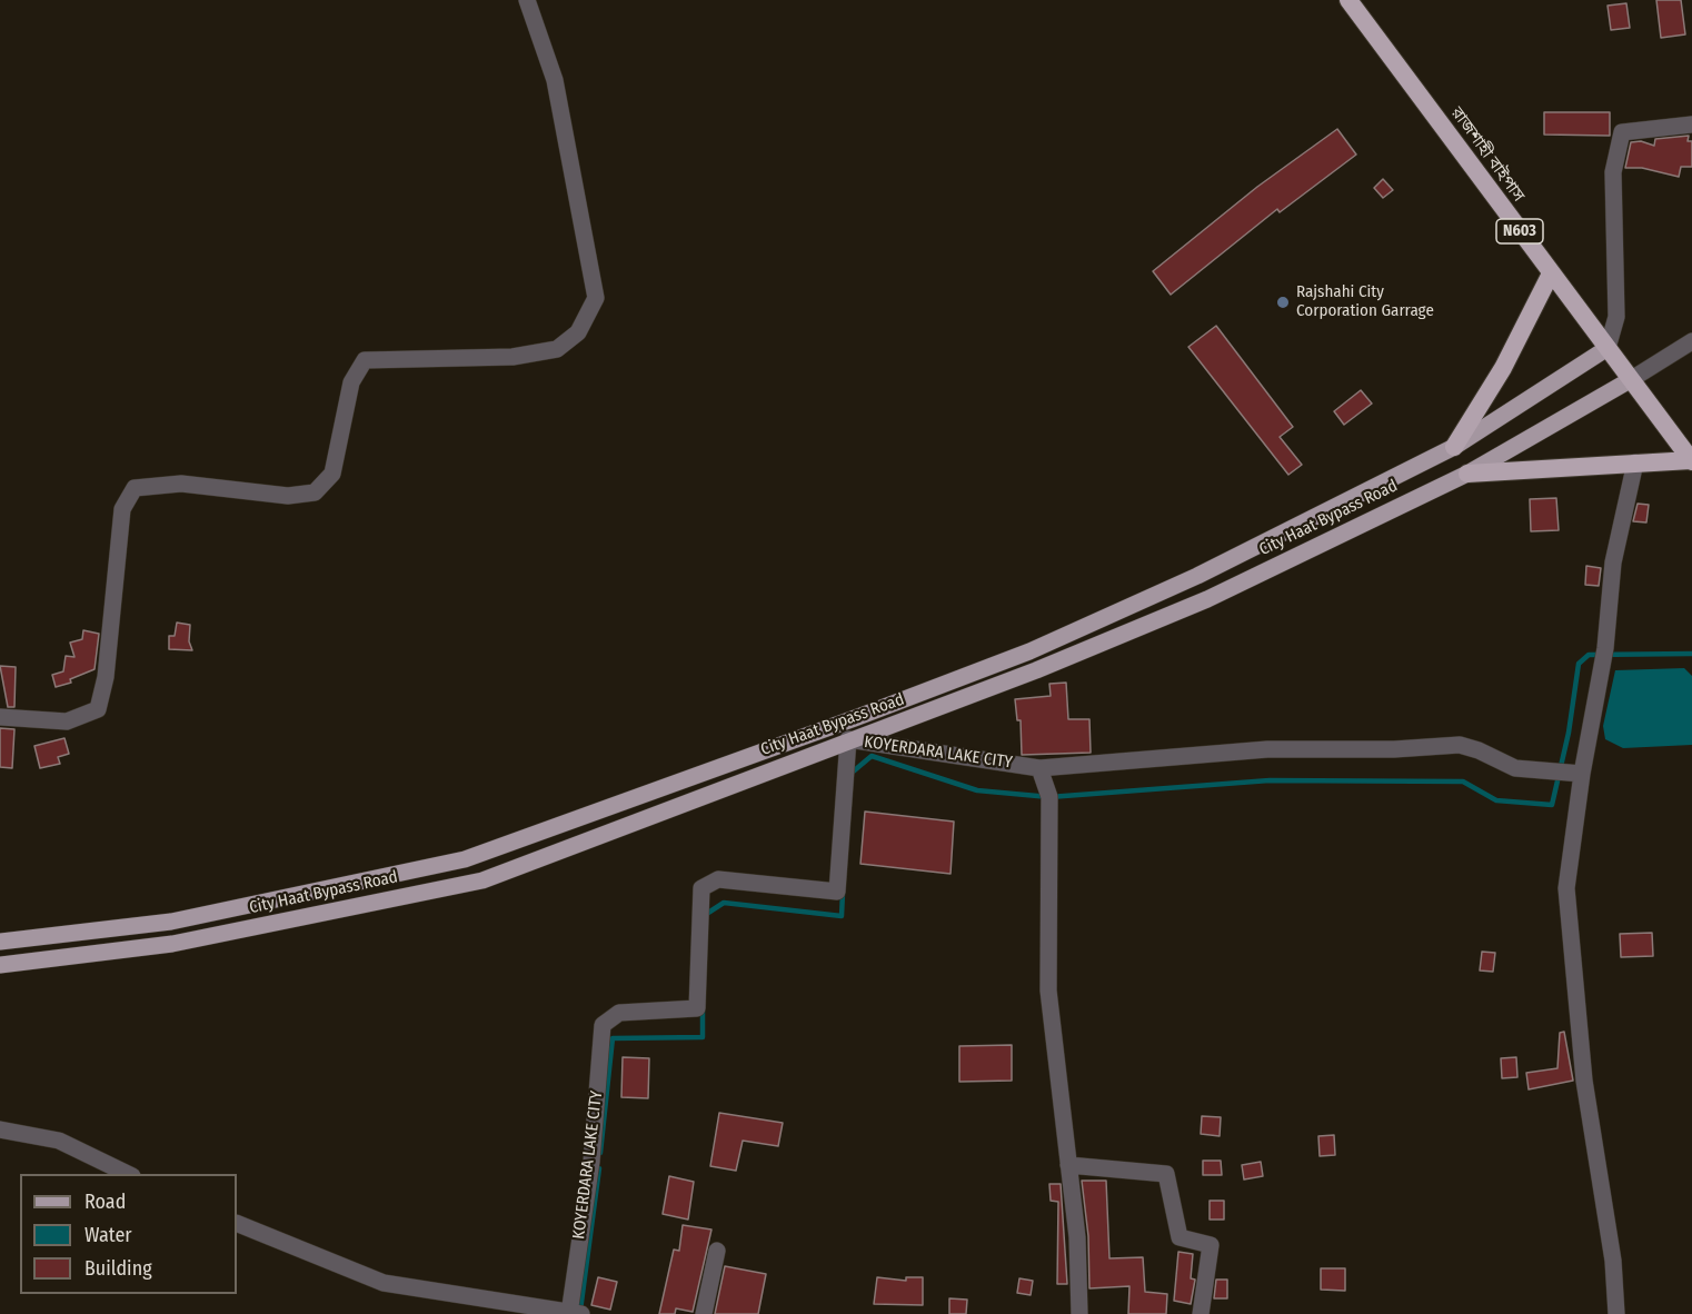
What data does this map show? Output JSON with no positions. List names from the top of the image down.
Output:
{
  "streets": {
    "highway": ["রাজশাহী বাইপাস", "N603"],
    "main road": ["City Haat Bypass Road"],
    "street": ["KOYERDARA LAKE CITY"]
  },
  "crossings": [
    ["রাজশাহী বাইপাস", "City Haat Bypass Road"],
    ["City Haat Bypass Road", "KOYERDARA LAKE CITY"]
  ],
  "places": ["Rajshahi City Corporation Garrage"],
  "legend": ["Road", "Water", "Building"]
}
